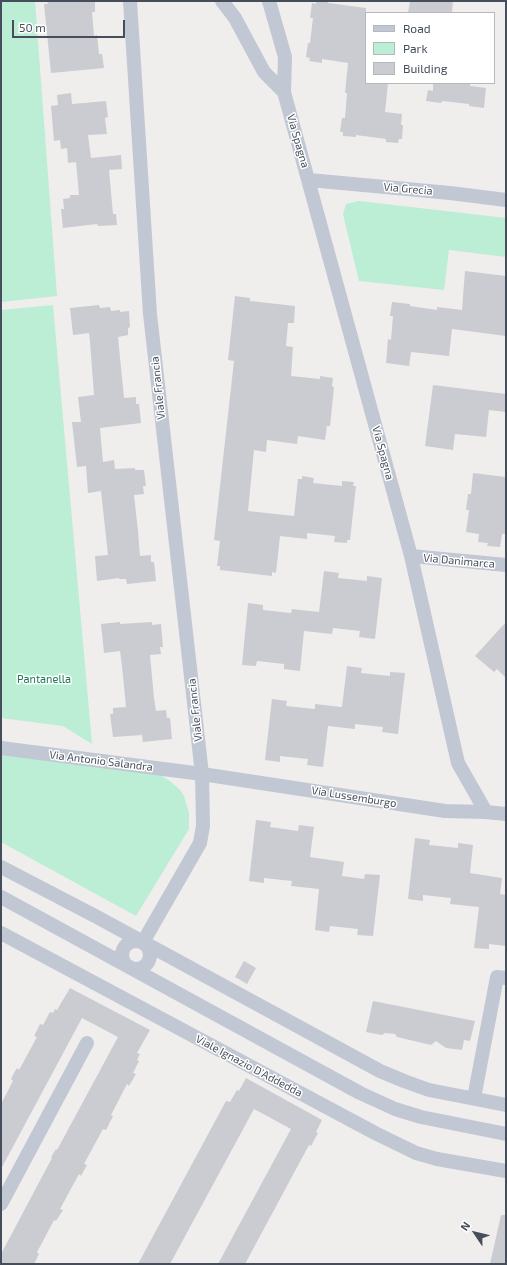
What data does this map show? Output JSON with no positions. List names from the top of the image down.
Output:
{
  "streets": {
    "street": [
      "Via Spagna",
      "Via Grecia",
      "Viale Francia",
      "Via Danimarca",
      "Via Antonio Salandra",
      "Via Lussemburgo",
      "Viale Ignazio D'Addedda"
    ]
  },
  "crossings": [
    ["Via Spagna", "Via Grecia"],
    ["Via Spagna", "Via Danimarca"],
    ["Via Spagna", "Via Lussemburgo"],
    ["Viale Francia", "Via Antonio Salandra"],
    ["Viale Francia", "Via Lussemburgo"],
    ["Via Antonio Salandra", "Via Lussemburgo"]
  ],
  "parks": ["Pantanella"],
  "legend": ["Road", "Park", "Building"],
  "scale_bar": "50 m",
  "north": "top left"
}
